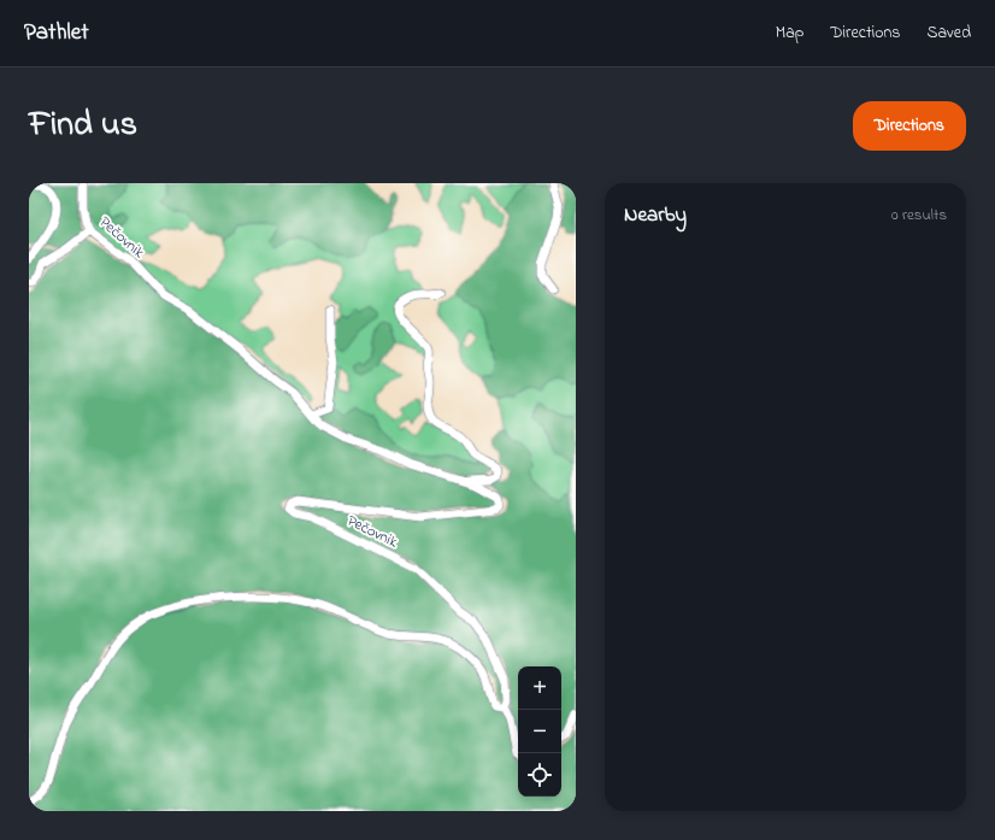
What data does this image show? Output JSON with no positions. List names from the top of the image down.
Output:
{
  "streets": {
    "street": ["Pečovnik"]
  },
  "page": {
    "header": "Pathlet",
    "nav": ["Map", "Directions", "Saved"],
    "title": "Find us",
    "buttons": "Directions",
    "heading": ["Nearby", "0 results"],
    "map_buttons": ["+", "−"]
  }
}
